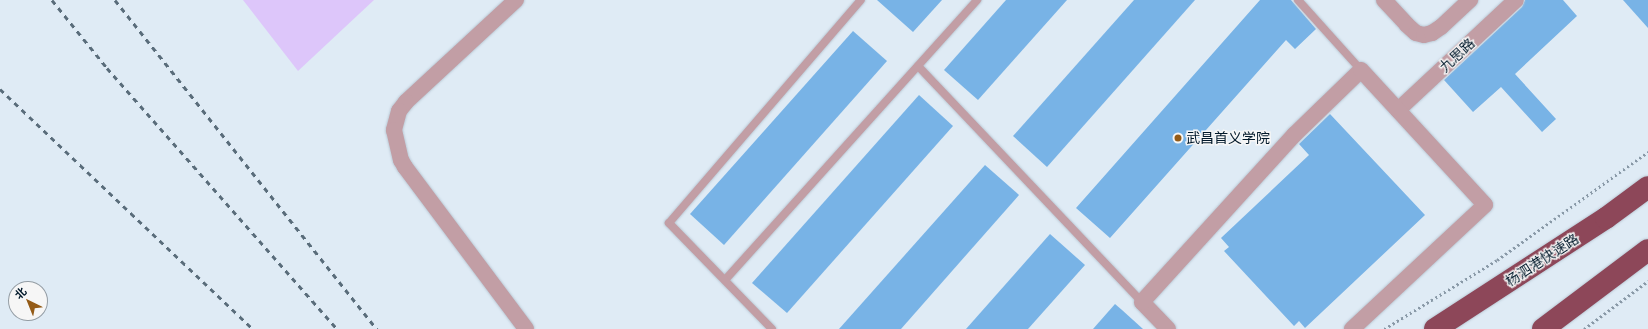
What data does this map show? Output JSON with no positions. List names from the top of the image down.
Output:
{
  "streets": {
    "highway": ["杨泗港快速路"],
    "street": ["九思路"]
  },
  "places": ["武昌首义学院"],
  "north": "top left"
}
